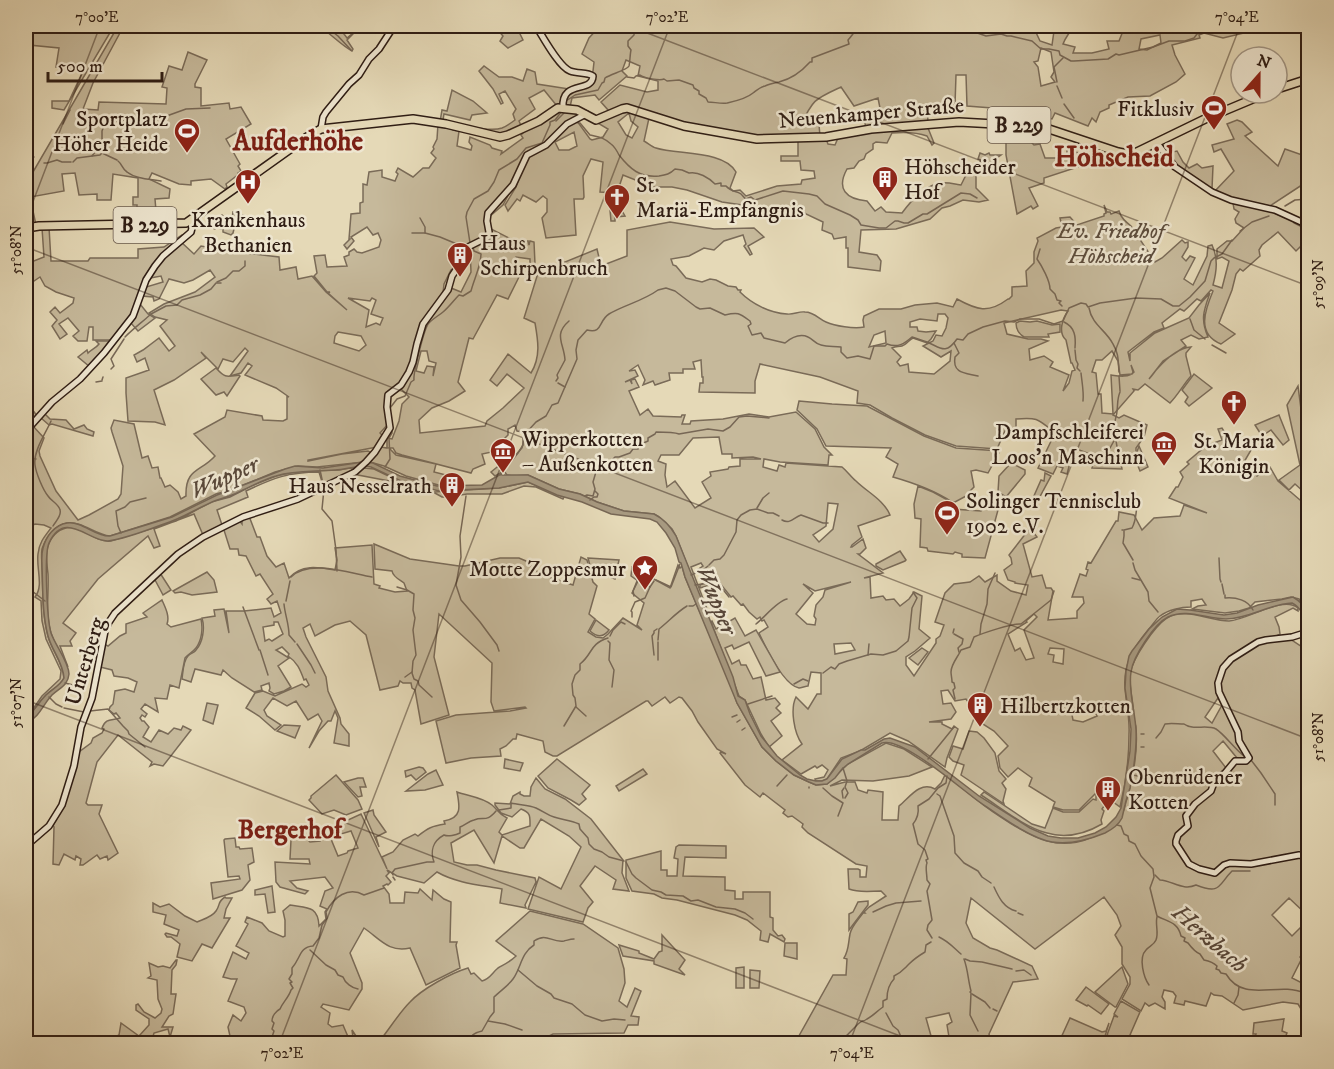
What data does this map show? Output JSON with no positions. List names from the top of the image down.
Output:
{
  "streets": {
    "main road": ["Neuenkamper Straße", "B 229", "Unterberg"]
  },
  "crossings": [
    ["Neuenkamper Straße", "B 229"],
    ["Neuenkamper Straße", "Unterberg"],
    ["B 229", "Unterberg"]
  ],
  "districts": ["Aufderhöhe", "Höhscheid", "Bergerhof"],
  "water": ["Wupper", "Herzbach"],
  "parks": ["Ev. Friedhof Höhscheid"],
  "places": {
    "sports": ["Fitklusiv", "Sportplatz Höher Heide", "Solinger Tennisclub 1902 e.V."],
    "building": [
      "Höhscheider Hof",
      "Haus Schirpenbruch",
      "Haus Nesselrath",
      "Hilbertzkotten",
      "Obenrüdener Kotten"
    ],
    "hospital": ["Krankenhaus Bethanien"],
    "church": ["St. Mariä-Empfängnis", "St. Maria Königin"],
    "museum": ["Dampfschleiferei Loos'n Maschinn", "Wipperkotten – Außenkotten"],
    "place": ["Motte Zoppesmur"]
  },
  "scale_bar": "500 m",
  "north": "top",
  "coordinates": [
    "7°00'E",
    "7°02'E",
    "7°04'E",
    "51°08'N",
    "51°09'N",
    "51°07'N"
  ]
}
